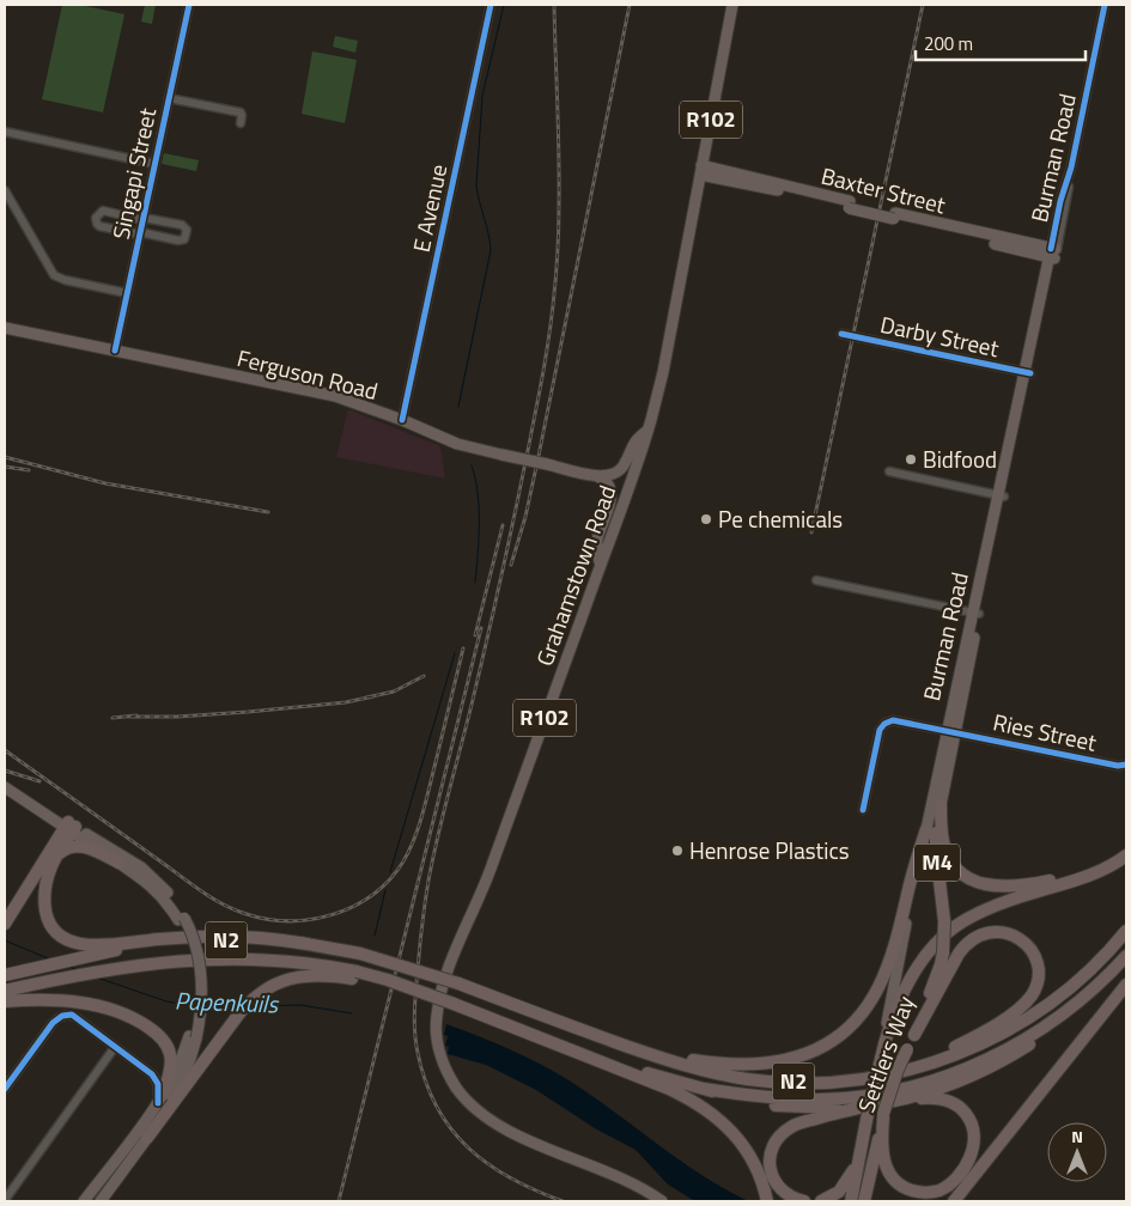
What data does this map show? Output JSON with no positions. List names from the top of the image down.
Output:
{
  "streets": {
    "highway": [
      "Burman Road",
      "M4",
      "N2",
      "Settlers Way"
    ],
    "main road": [
      "R102",
      "Baxter Street",
      "Ferguson Road",
      "Grahamstown Road"
    ],
    "street": [
      "Singapi Street",
      "E Avenue",
      "Darby Street",
      "Ries Street"
    ]
  },
  "crossings": [
    ["Burman Road", "Baxter Street"],
    ["Burman Road", "Darby Street"],
    ["Burman Road", "Ries Street"],
    ["Burman Road", "Settlers Way"],
    ["Singapi Street", "Ferguson Road"],
    ["Baxter Street", "Grahamstown Road"],
    ["E Avenue", "Ferguson Road"]
  ],
  "water": ["Papenkuils"],
  "places": ["Bidfood", "Pe chemicals", "Henrose Plastics"],
  "scale_bar": "200 m",
  "north": "top"
}
